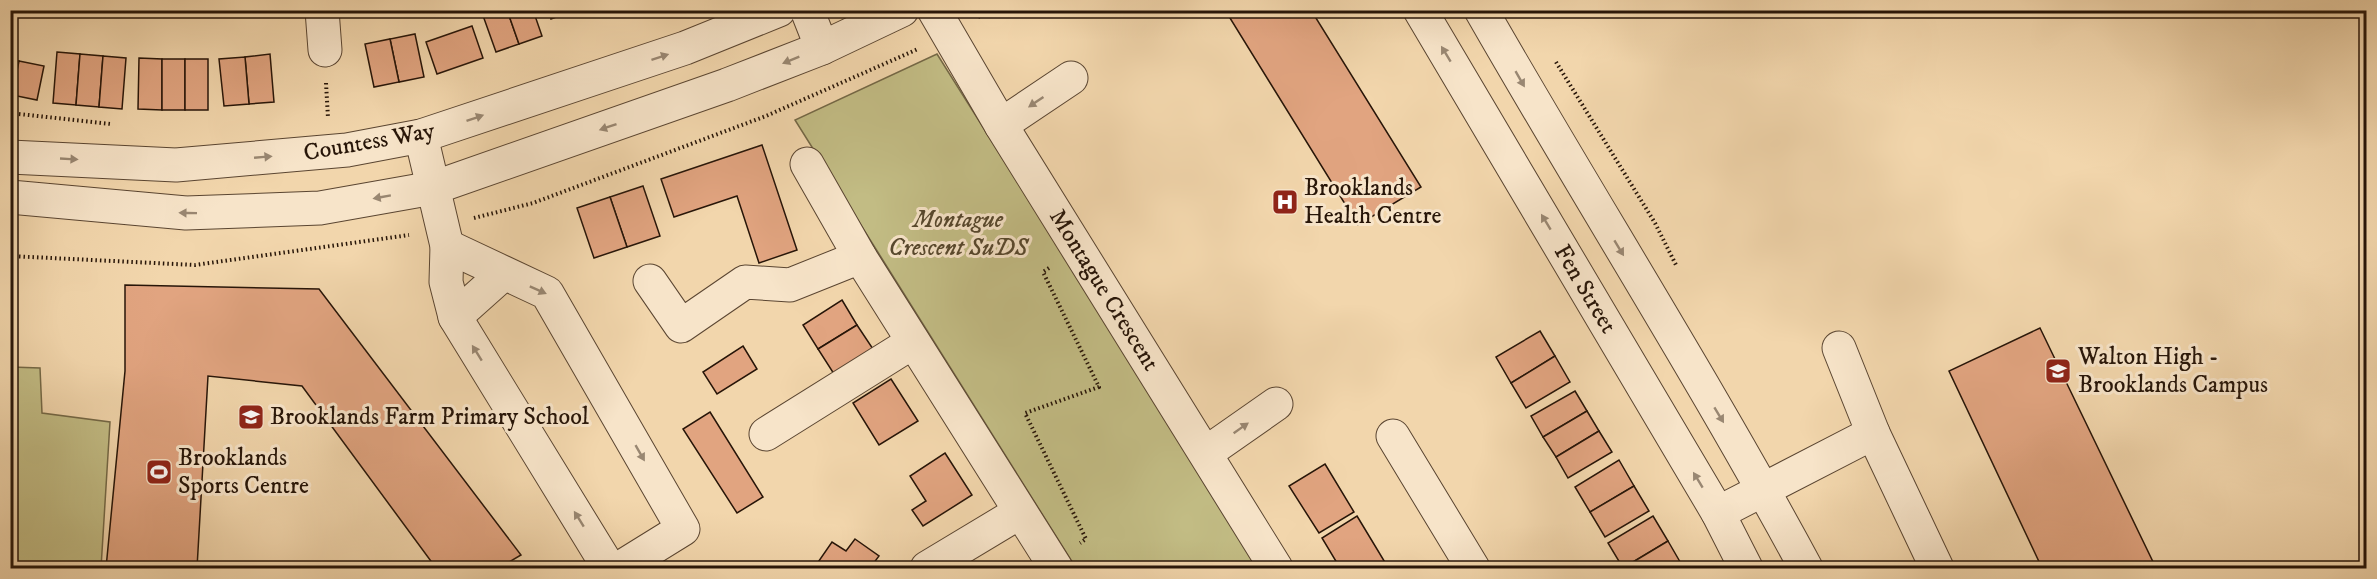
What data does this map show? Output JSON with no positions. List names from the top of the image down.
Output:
{
  "streets": {
    "street": ["Countess Way", "Fen Street", "Montague Crescent"]
  },
  "parks": ["Montague Crescent SuDS"],
  "places": {
    "hospital": ["Brooklands Health Centre"],
    "school or university": ["Walton High - Brooklands Campus", "Brooklands Farm Primary School"],
    "sports": ["Brooklands Sports Centre"]
  }
}
